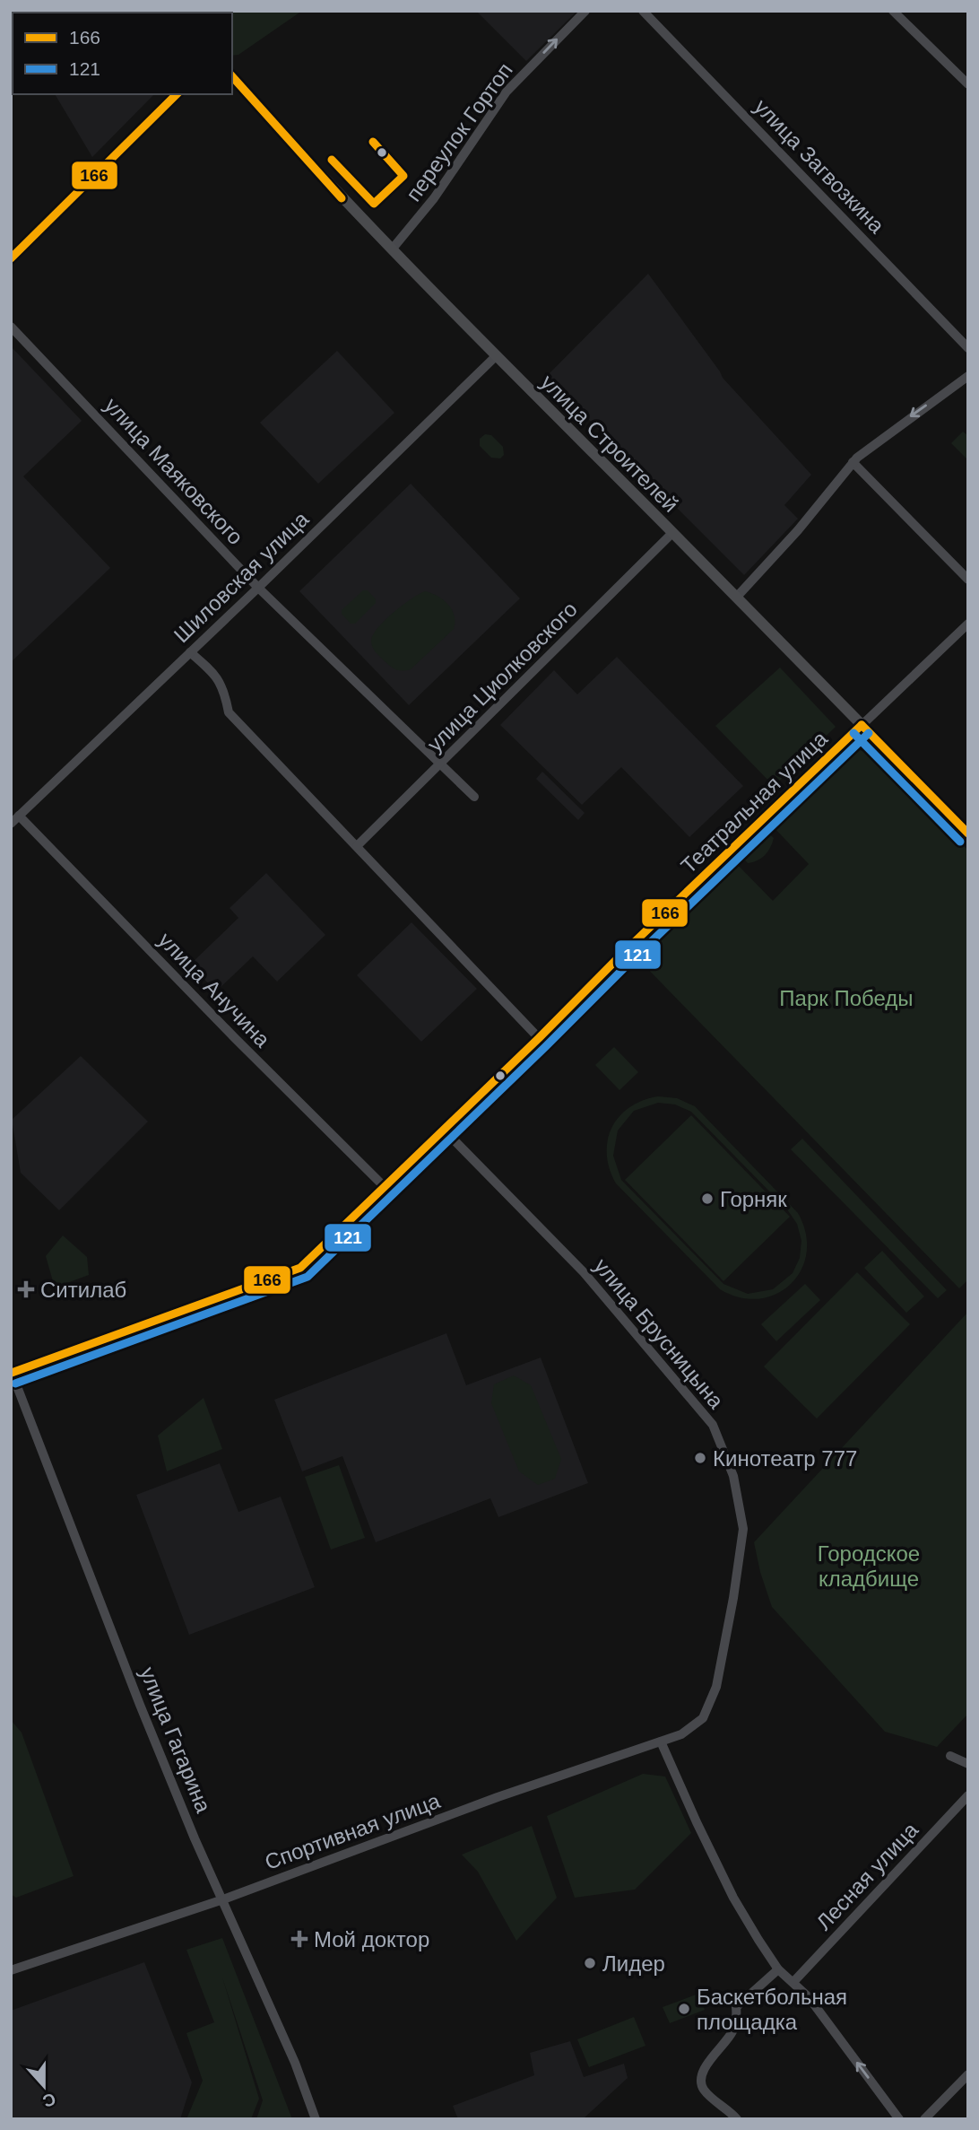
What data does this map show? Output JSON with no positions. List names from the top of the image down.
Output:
{
  "streets": {
    "main road": ["улица Строителей"],
    "street": [
      "переулок Гортоп",
      "улица Загвозкина",
      "улица Маяковского",
      "Шиловская улица",
      "улица Циолковского",
      "Театральная улица",
      "улица Анучина",
      "улица Брусницына",
      "улица Гагарина",
      "Спортивная улица",
      "Лесная улица"
    ]
  },
  "crossings": [
    ["переулок Гортоп", "улица Строителей"],
    ["улица Строителей", "Шиловская улица"],
    ["улица Строителей", "улица Циолковского"],
    ["улица Строителей", "Театральная улица"],
    ["улица Маяковского", "Шиловская улица"],
    ["улица Маяковского", "улица Циолковского"],
    ["Шиловская улица", "улица Анучина"],
    ["Театральная улица", "улица Анучина"],
    ["Театральная улица", "улица Брусницына"],
    ["Театральная улица", "улица Гагарина"],
    ["улица Брусницына", "Спортивная улица"],
    ["улица Гагарина", "Спортивная улица"]
  ],
  "one_way": ["переулок Гортоп"],
  "parks": ["Парк Победы", "Городское кладбище"],
  "places": {
    "other": [
      "Горняк",
      "Кинотеатр 777",
      "Лидер",
      "Баскетбольная площадка"
    ],
    "health": ["Ситилаб", "Мой доктор"]
  },
  "lines": ["transit line 166", "transit line 121"],
  "legend": ["166", "121"],
  "north": "bottom"
}
